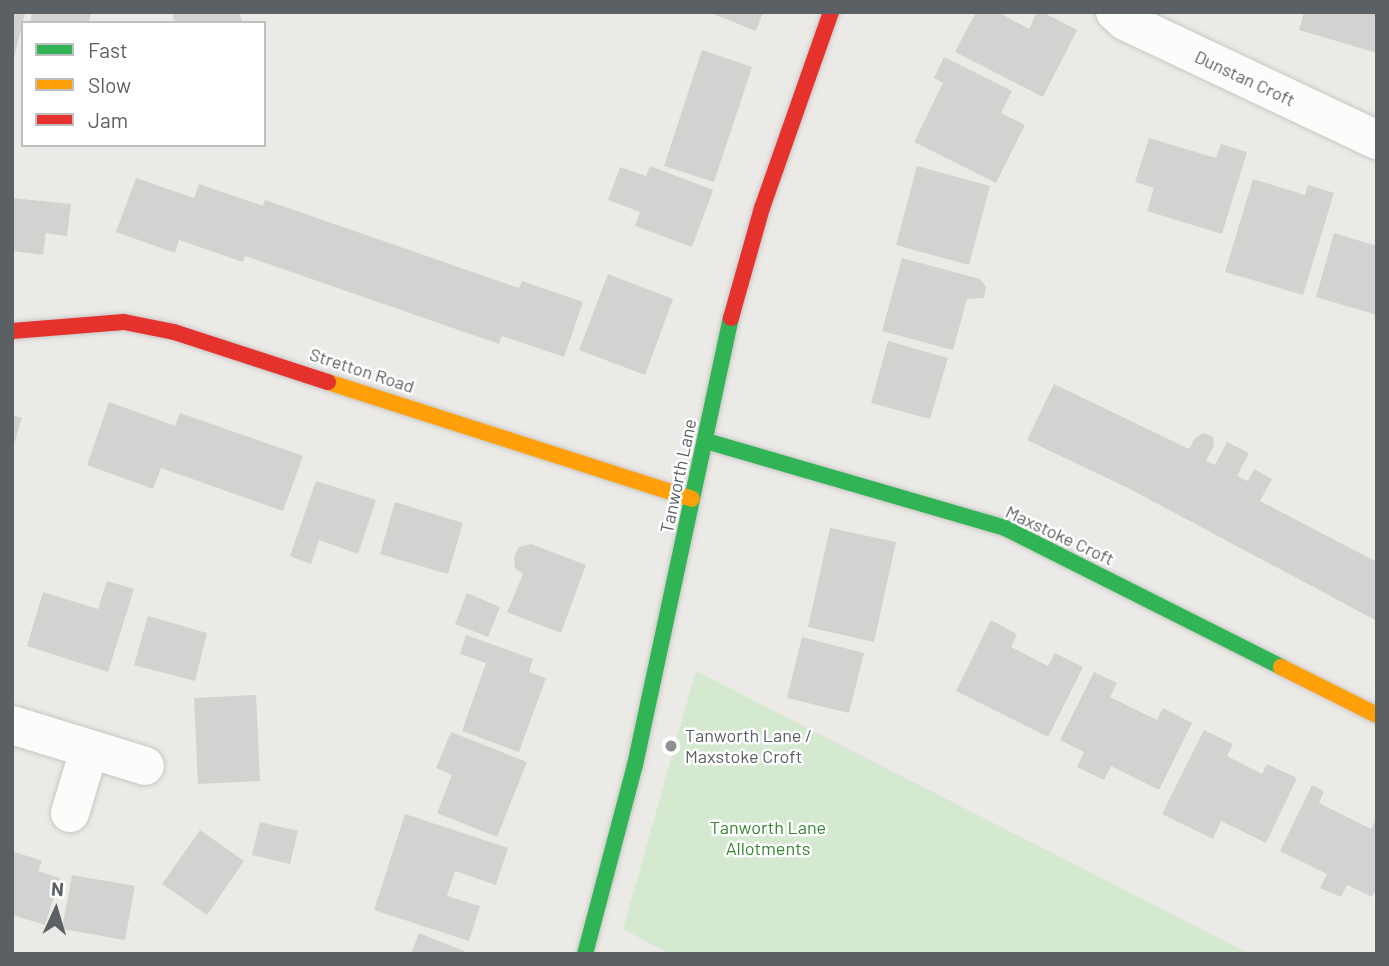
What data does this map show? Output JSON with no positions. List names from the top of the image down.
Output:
{
  "streets": {
    "street": [
      "Dunstan Croft",
      "Stretton Road",
      "Tanworth Lane",
      "Maxstoke Croft"
    ]
  },
  "crossings": [
    ["Stretton Road", "Tanworth Lane"],
    ["Tanworth Lane", "Maxstoke Croft"]
  ],
  "parks": ["Tanworth Lane Allotments"],
  "places": ["Tanworth Lane / Maxstoke Croft"],
  "legend": ["Fast", "Slow", "Jam"],
  "north": "top"
}
